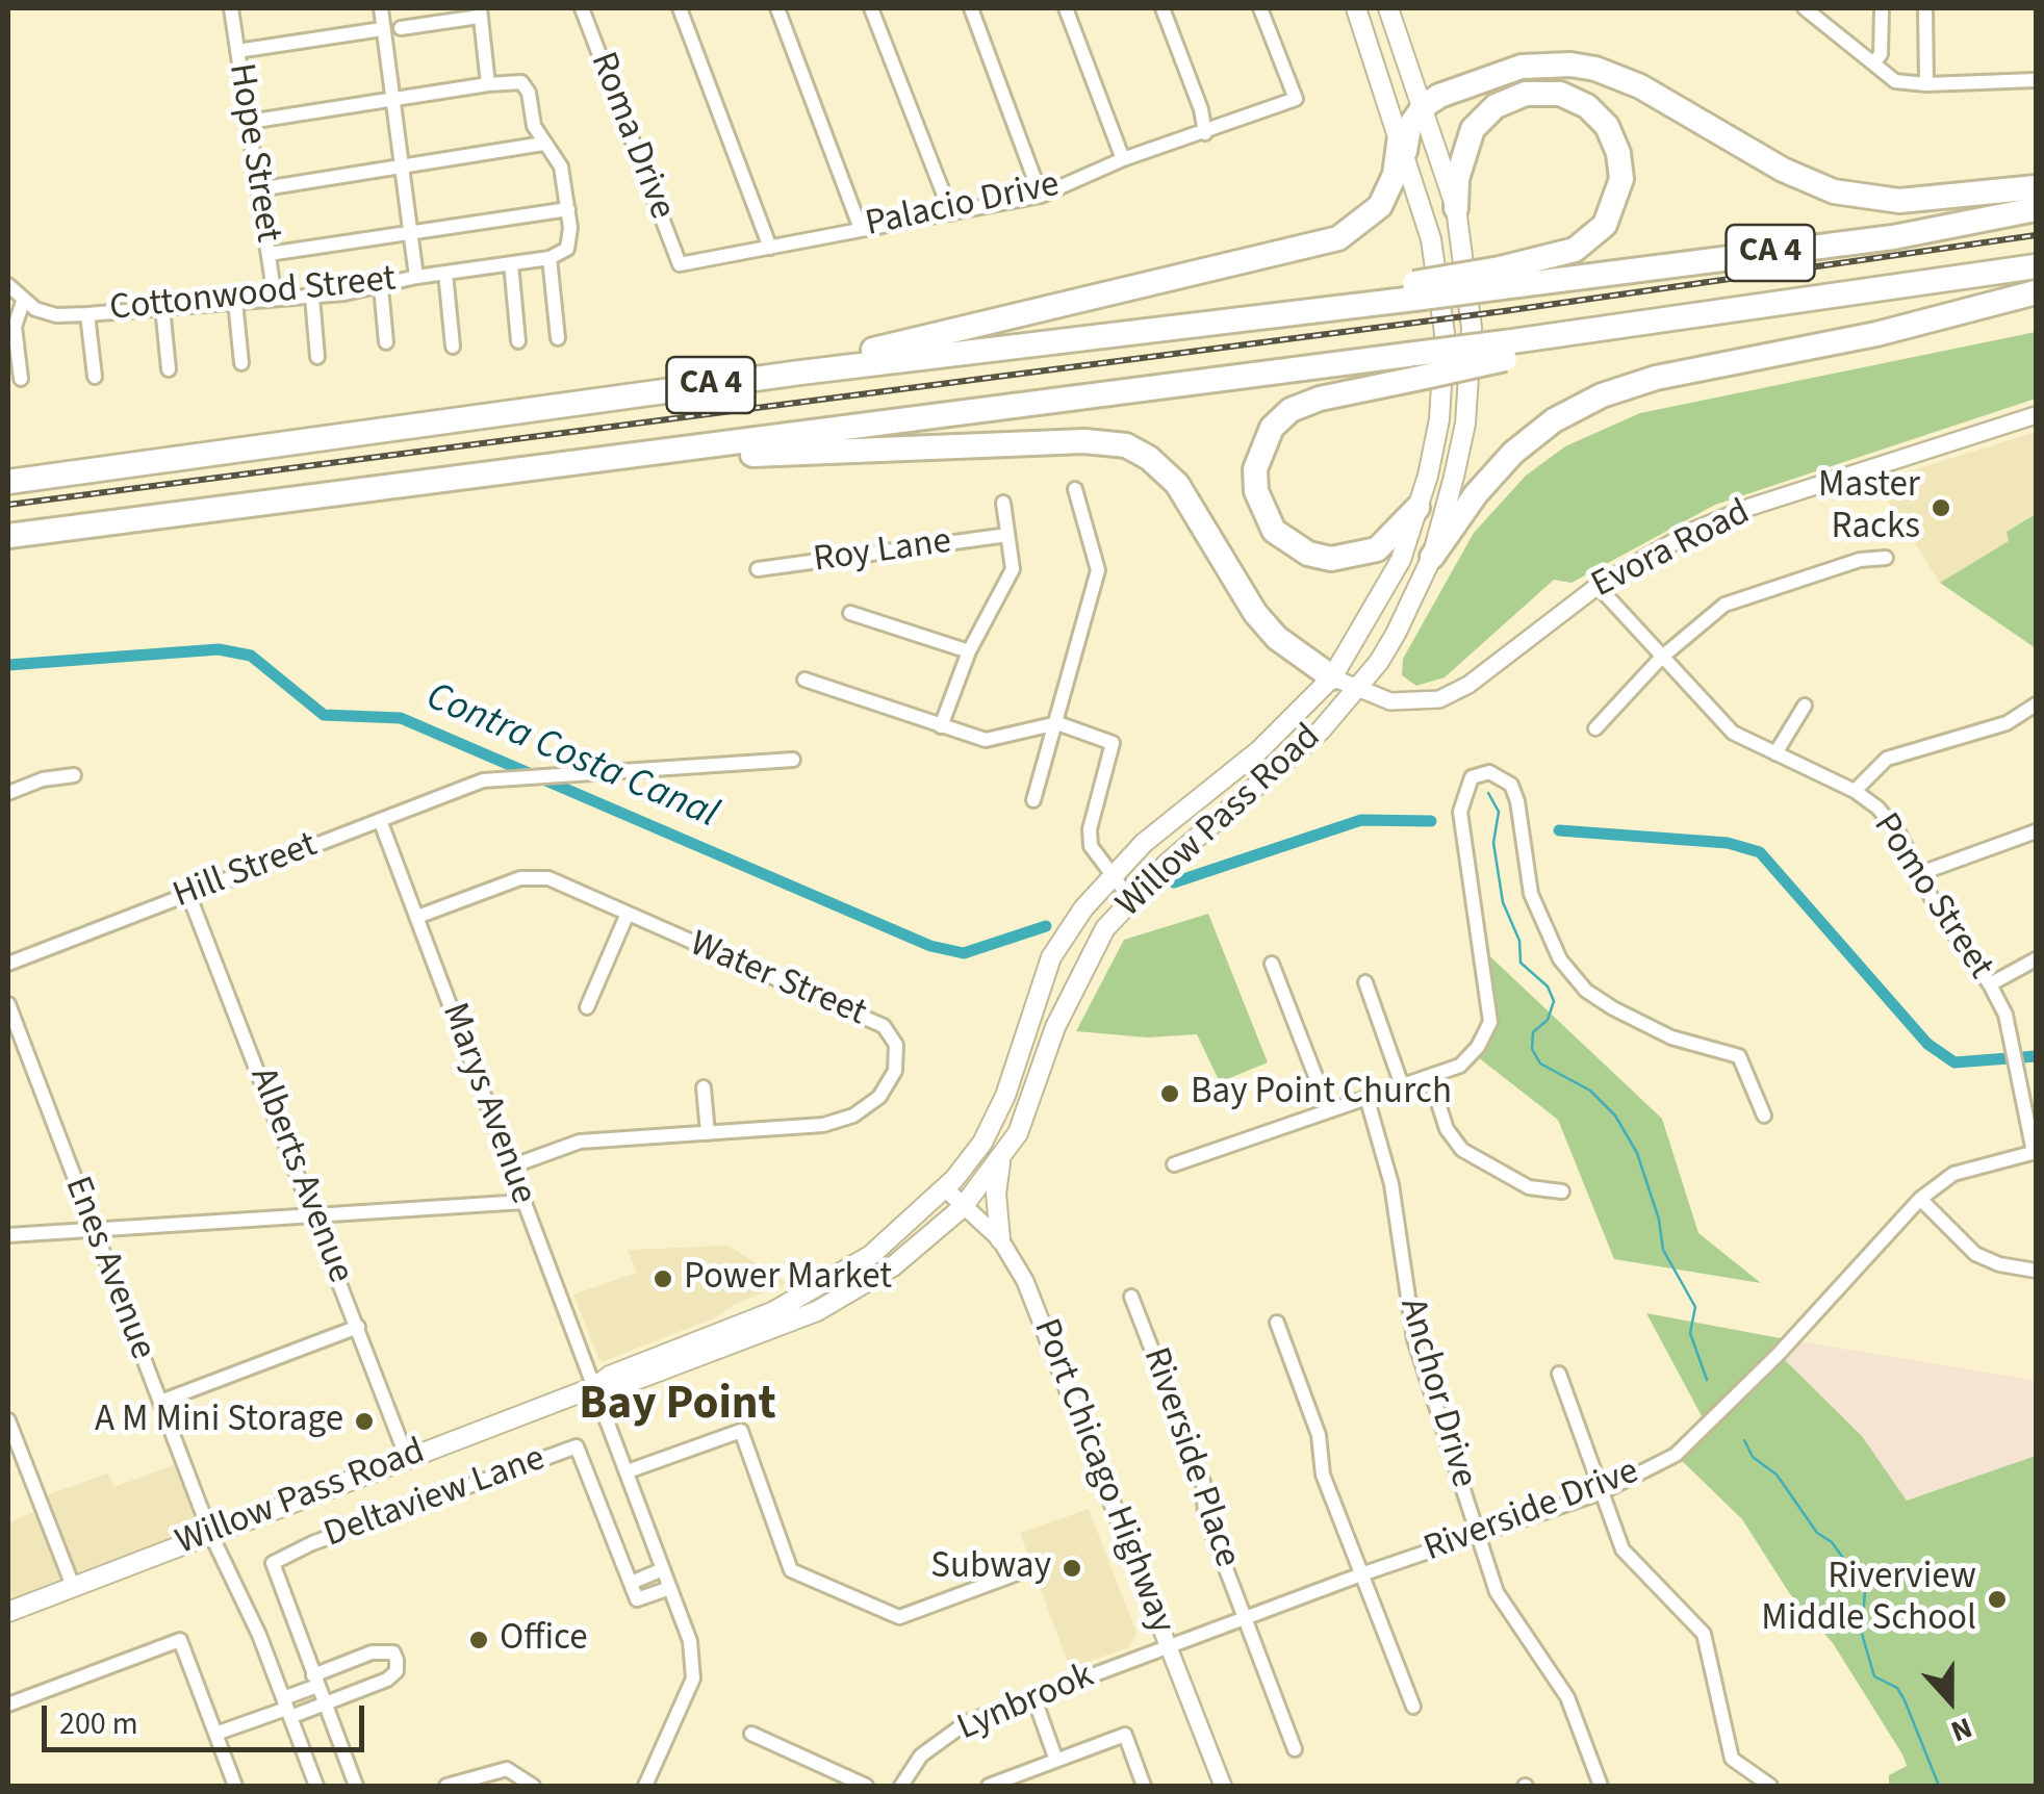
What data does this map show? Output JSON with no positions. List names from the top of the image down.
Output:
{
  "streets": {
    "highway": ["CA 4"],
    "main road": ["Willow Pass Road"],
    "street": [
      "Roma Drive",
      "Hope Street",
      "Palacio Drive",
      "Cottonwood Street",
      "Evora Road",
      "Roy Lane",
      "Hill Street",
      "Pomo Street",
      "Water Street",
      "Marys Avenue",
      "Alberts Avenue",
      "Enes Avenue",
      "Anchor Drive",
      "Riverside Place",
      "Port Chicago Highway",
      "Deltaview Lane",
      "Riverside Drive",
      "Lynbrook"
    ]
  },
  "crossings": [
    ["Roma Drive", "Palacio Drive"],
    ["Hope Street", "Cottonwood Street"],
    ["Evora Road", "Willow Pass Road"],
    ["Evora Road", "Pomo Street"],
    ["Willow Pass Road", "Marys Avenue"],
    ["Willow Pass Road", "Alberts Avenue"],
    ["Willow Pass Road", "Enes Avenue"],
    ["Willow Pass Road", "Port Chicago Highway"],
    ["Hill Street", "Marys Avenue"],
    ["Hill Street", "Alberts Avenue"],
    ["Pomo Street", "Riverside Drive"],
    ["Water Street", "Marys Avenue"],
    ["Marys Avenue", "Deltaview Lane"],
    ["Anchor Drive", "Riverside Drive"],
    ["Riverside Place", "Riverside Drive"],
    ["Port Chicago Highway", "Riverside Drive"],
    ["Port Chicago Highway", "Lynbrook"],
    ["Riverside Drive", "Lynbrook"]
  ],
  "districts": ["Bay Point"],
  "water": ["Contra Costa Canal"],
  "places": [
    "Master Racks",
    "Bay Point Church",
    "Power Market",
    "A M Mini Storage",
    "Subway",
    "Riverview Middle School",
    "Office"
  ],
  "scale_bar": "200 m",
  "north": "bottom"
}
